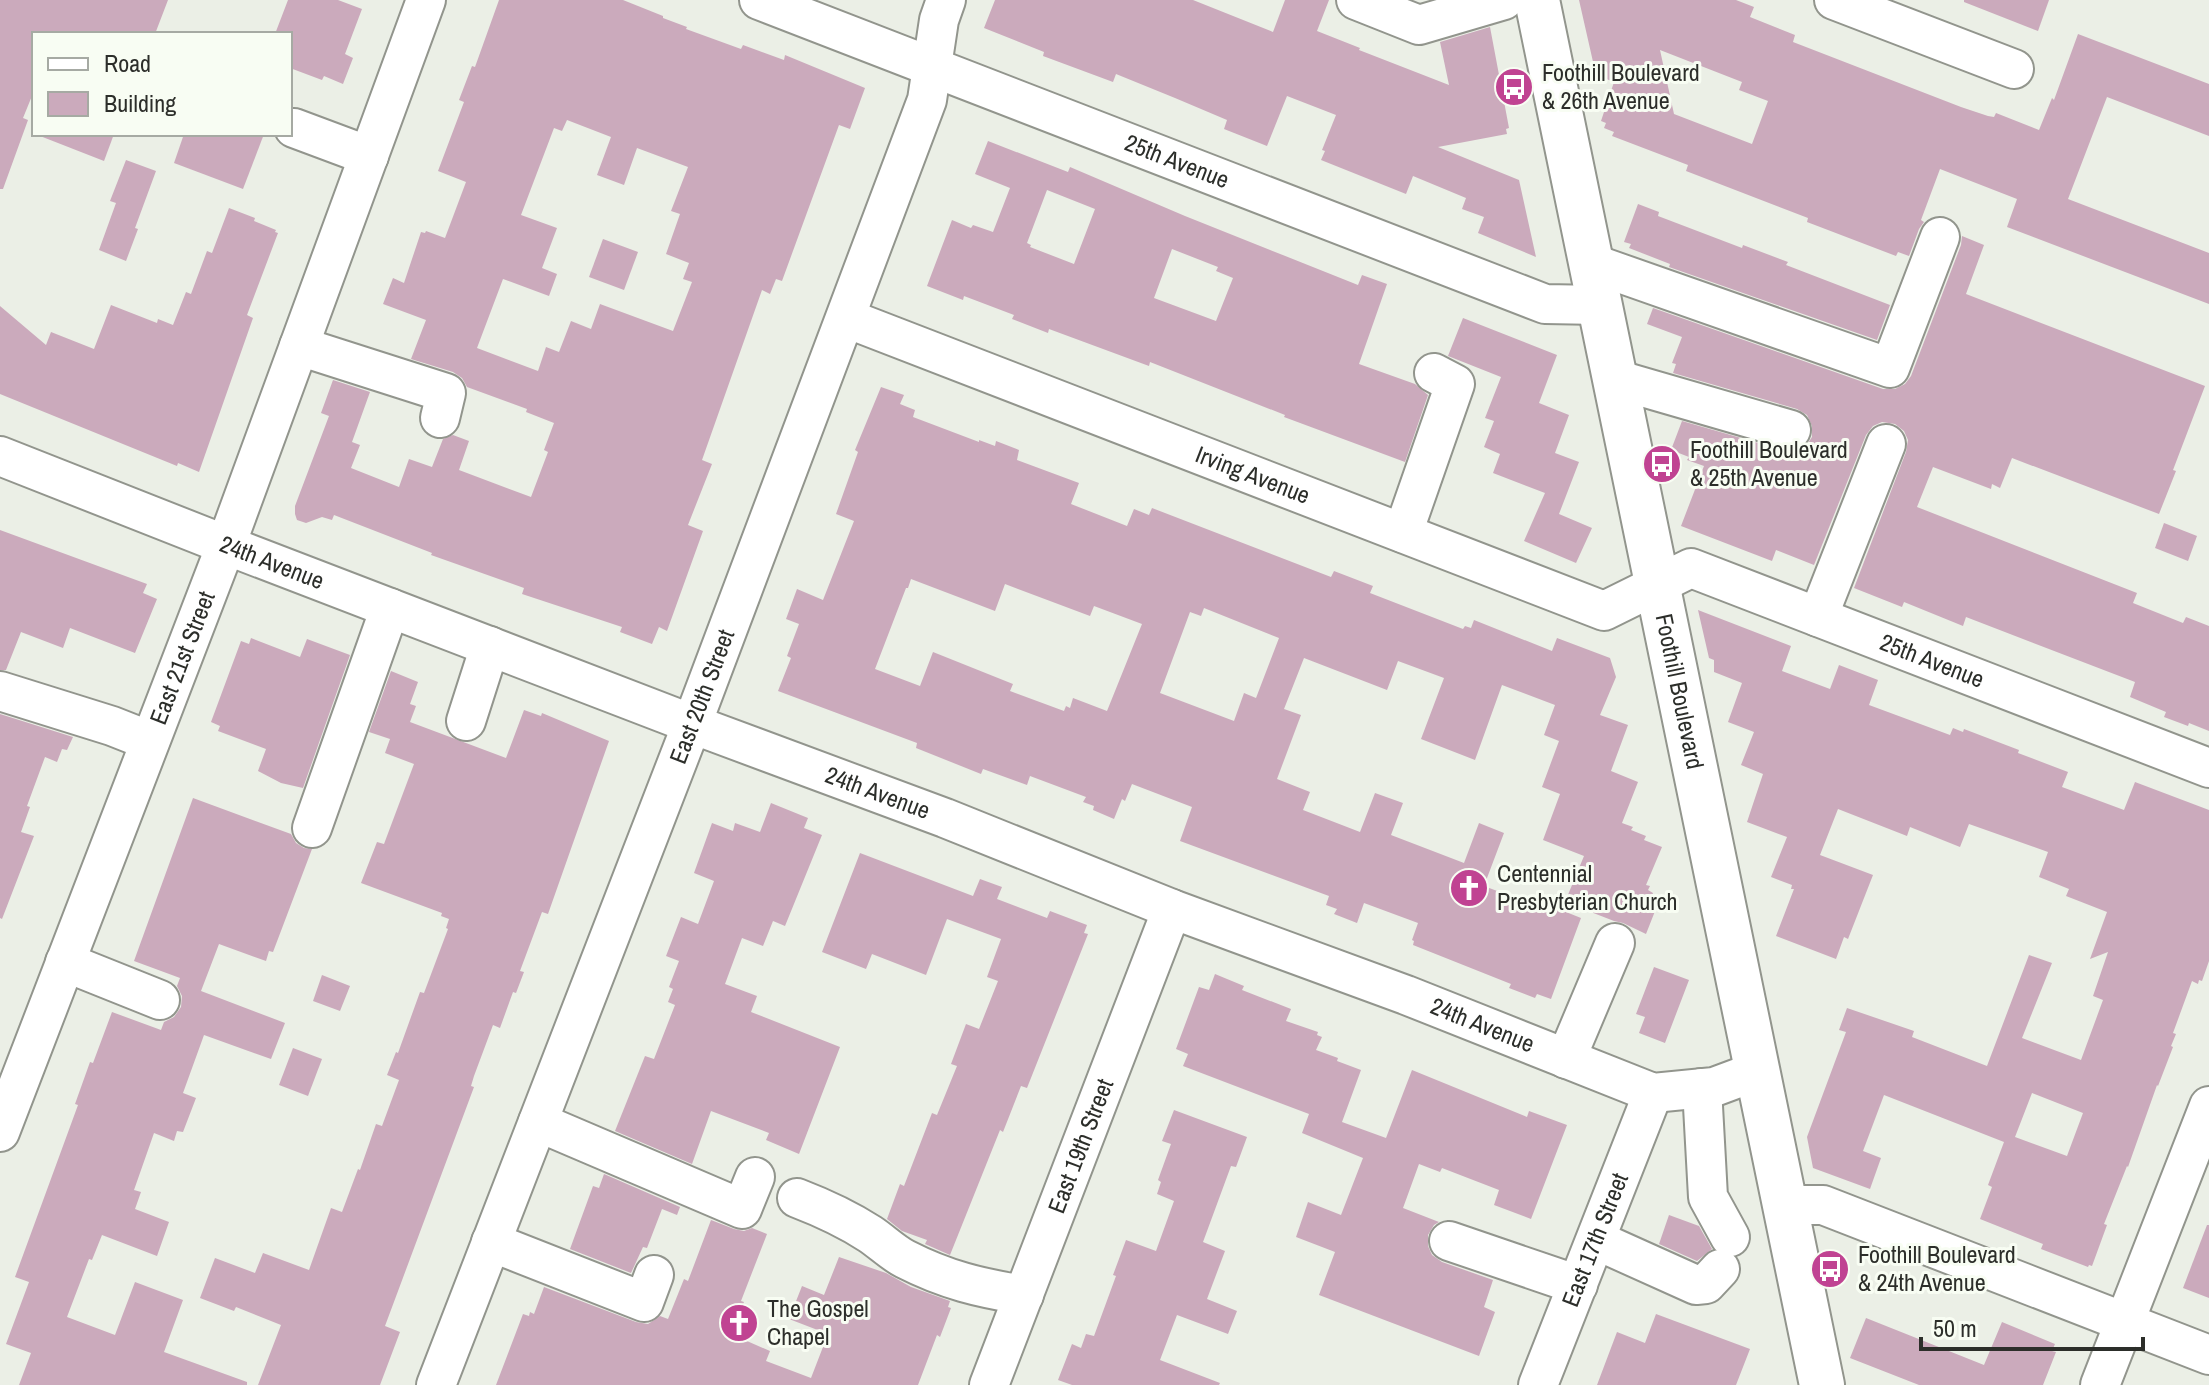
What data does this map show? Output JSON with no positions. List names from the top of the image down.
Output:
{
  "streets": {
    "main road": ["Foothill Boulevard"],
    "street": [
      "25th Avenue",
      "Irving Avenue",
      "24th Avenue",
      "East 21st Street",
      "East 20th Street",
      "East 19th Street",
      "East 17th Street"
    ]
  },
  "crossings": [
    ["25th Avenue", "Irving Avenue"],
    ["25th Avenue", "Foothill Boulevard"],
    ["25th Avenue", "East 20th Street"],
    ["Irving Avenue", "Foothill Boulevard"],
    ["Irving Avenue", "East 20th Street"],
    ["24th Avenue", "East 21st Street"],
    ["24th Avenue", "Foothill Boulevard"],
    ["24th Avenue", "East 20th Street"],
    ["24th Avenue", "East 19th Street"],
    ["24th Avenue", "East 17th Street"]
  ],
  "places": {
    "bus stop": ["Foothill Boulevard & 26th Avenue", "Foothill Boulevard & 25th Avenue", "Foothill Boulevard & 24th Avenue"],
    "church": ["Centennial Presbyterian Church", "The Gospel Chapel"]
  },
  "legend": ["Road", "Building"],
  "scale_bar": "50 m"
}
